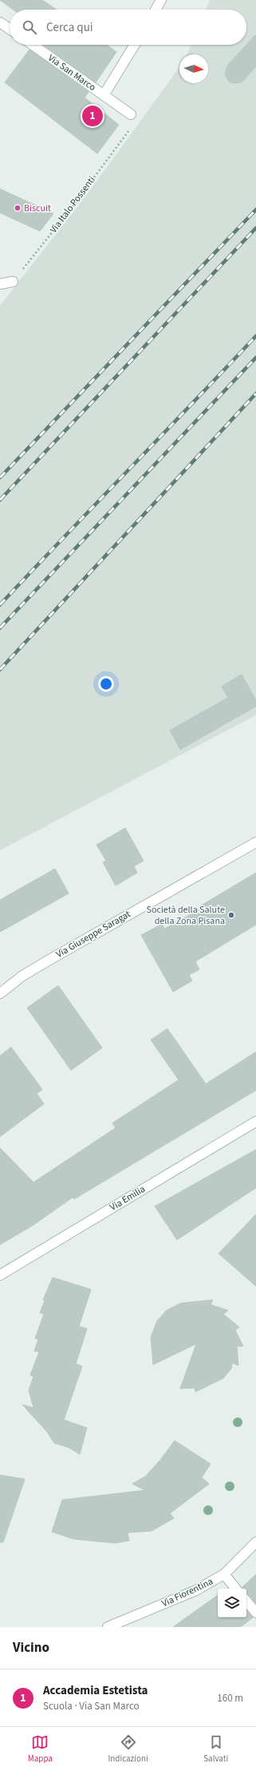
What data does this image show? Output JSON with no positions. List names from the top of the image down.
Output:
{
  "streets": {
    "main road": [
      "Via San Marco",
      "Via Giuseppe Saragat",
      "Via Emilia",
      "Via Fiorentina"
    ],
    "path": ["Via Italo Possenti"]
  },
  "crossings": [
    ["Via San Marco", "Via Italo Possenti"]
  ],
  "places": ["Biscuit", "Società della Salute della Zona Pisana"],
  "north": "right",
  "page": {
    "search": "Cerca qui",
    "pins": "1",
    "heading": "Vicino",
    "list": [
      {
        "mark": "1",
        "name": "Accademia Estetista",
        "note": "Scuola · Via San Marco",
        "value": "160 m"
      }
    ],
    "nav": ["Mappa", "Indicazioni", "Salvati"]
  }
}
